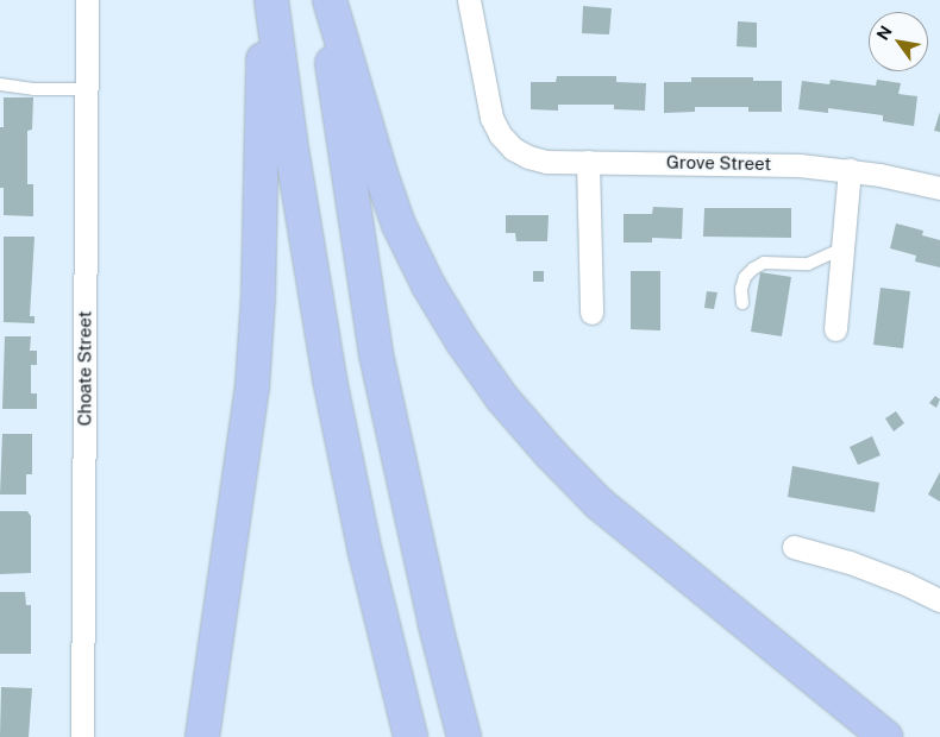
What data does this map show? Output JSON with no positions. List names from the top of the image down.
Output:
{
  "streets": {
    "street": ["Grove Street", "Choate Street"]
  },
  "north": "top left"
}
